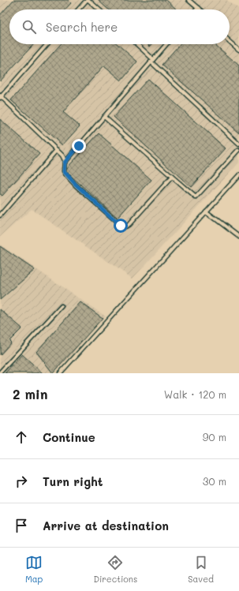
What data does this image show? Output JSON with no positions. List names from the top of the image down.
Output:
{
  "page": {
    "search": "Search here",
    "heading": ["2 min", "Walk · 120 m"],
    "list": [
      ["Continue", "90 m"],
      ["Turn right", "30 m"],
      "Arrive at destination"
    ],
    "nav": ["Map", "Directions", "Saved"]
  }
}
